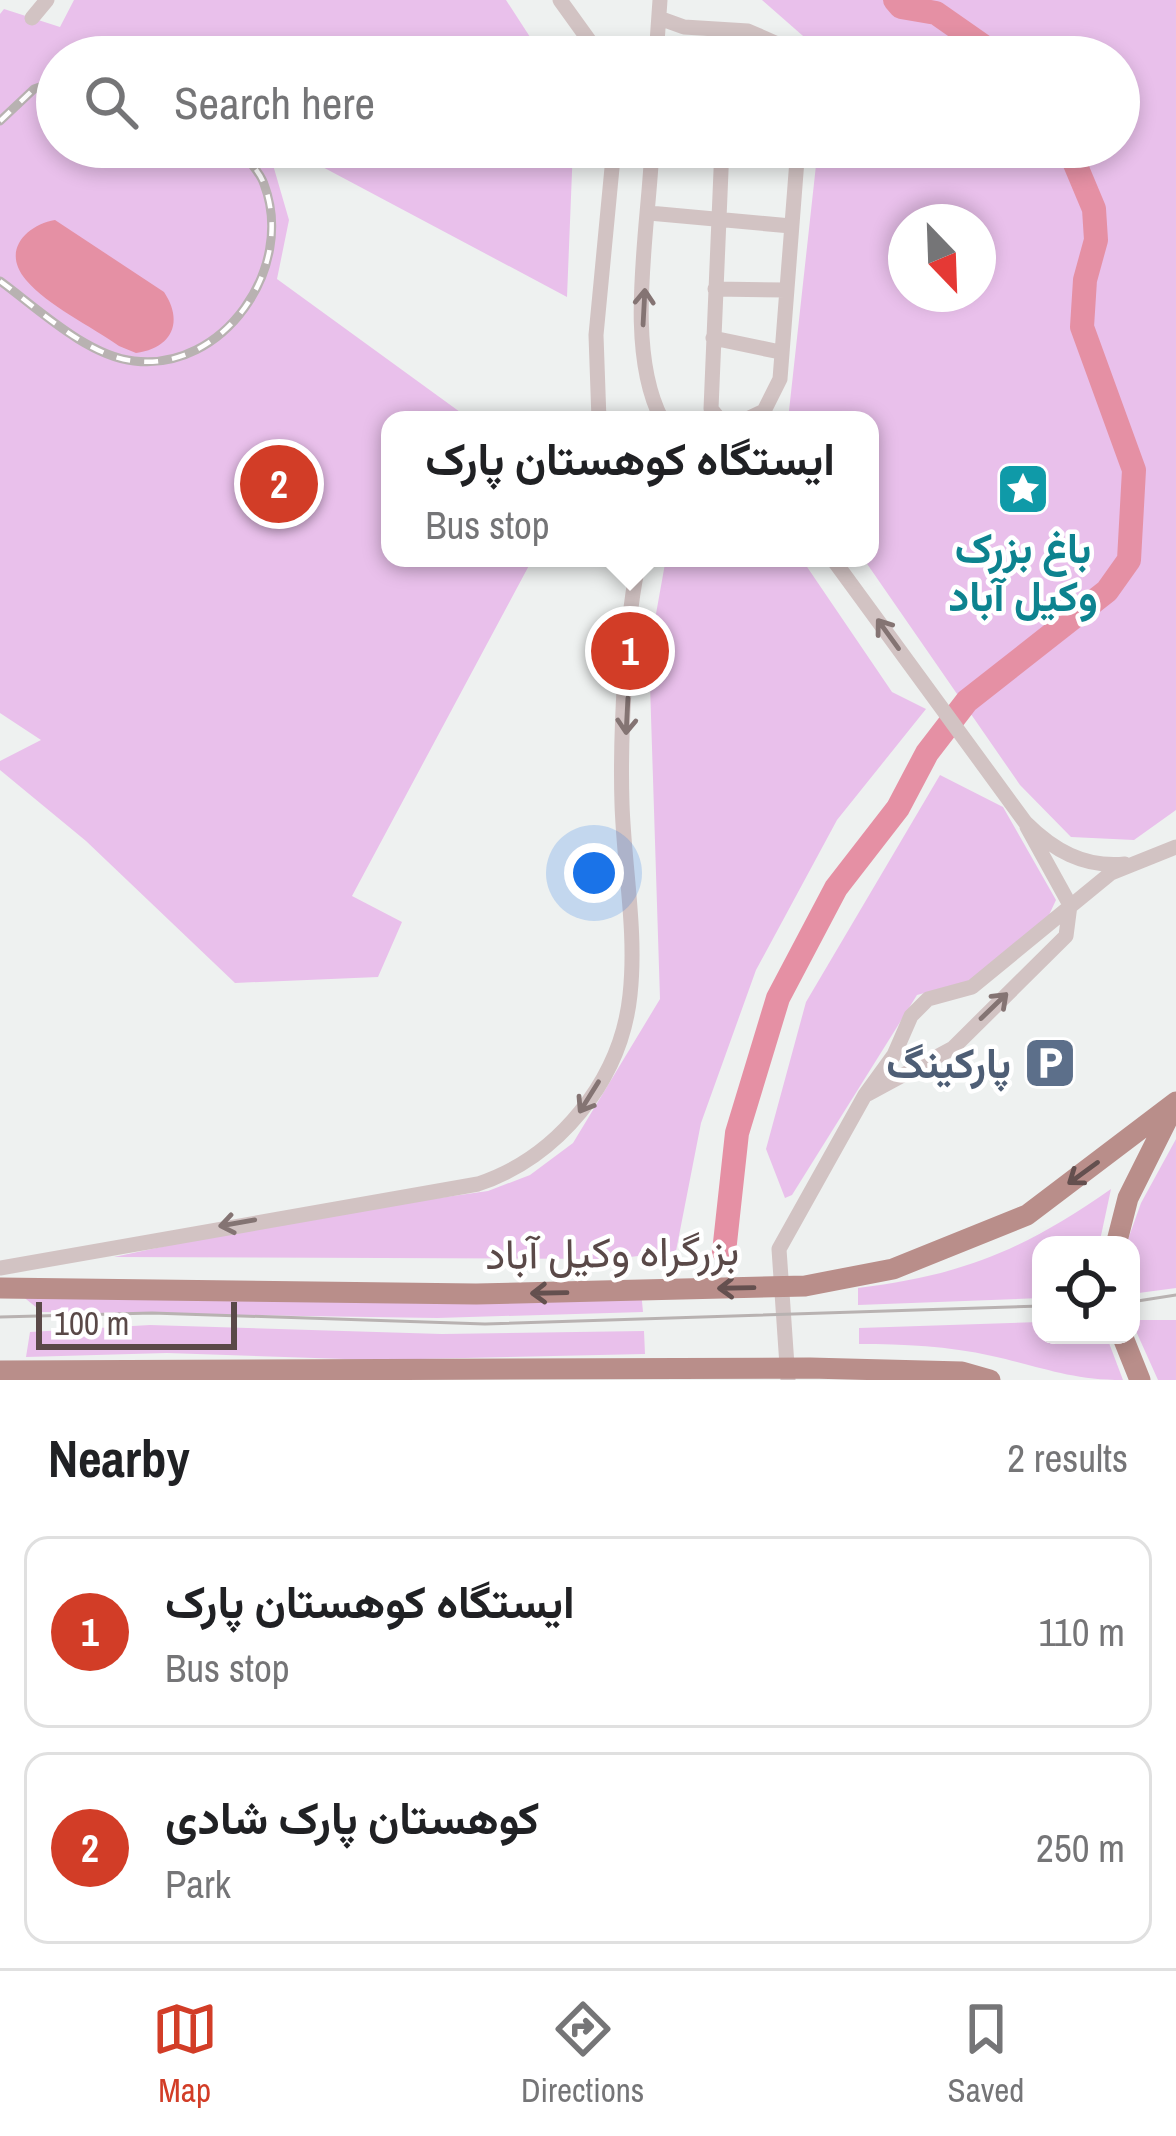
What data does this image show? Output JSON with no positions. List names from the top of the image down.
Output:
{
  "streets": {
    "highway": ["بزرگراه وکیل آباد"]
  },
  "places": {
    "place": ["باغ بزرک وکیل آباد"],
    "parking": ["پارکینگ"]
  },
  "scale_bar": "100 m",
  "north": "bottom right",
  "page": {
    "search": "Search here",
    "popup": ["ایستگاه کوهستان پارک", "Bus stop"],
    "pins": ["2", "1"],
    "scale": "100 m",
    "heading": ["Nearby", "2 results"],
    "list": [
      {
        "mark": "1",
        "name": "ایستگاه کوهستان پارک",
        "note": "Bus stop",
        "value": "110 m"
      },
      {
        "mark": "2",
        "name": "کوهستان پارک شادی",
        "note": "Park",
        "value": "250 m"
      }
    ],
    "nav": ["Map", "Directions", "Saved"]
  }
}
